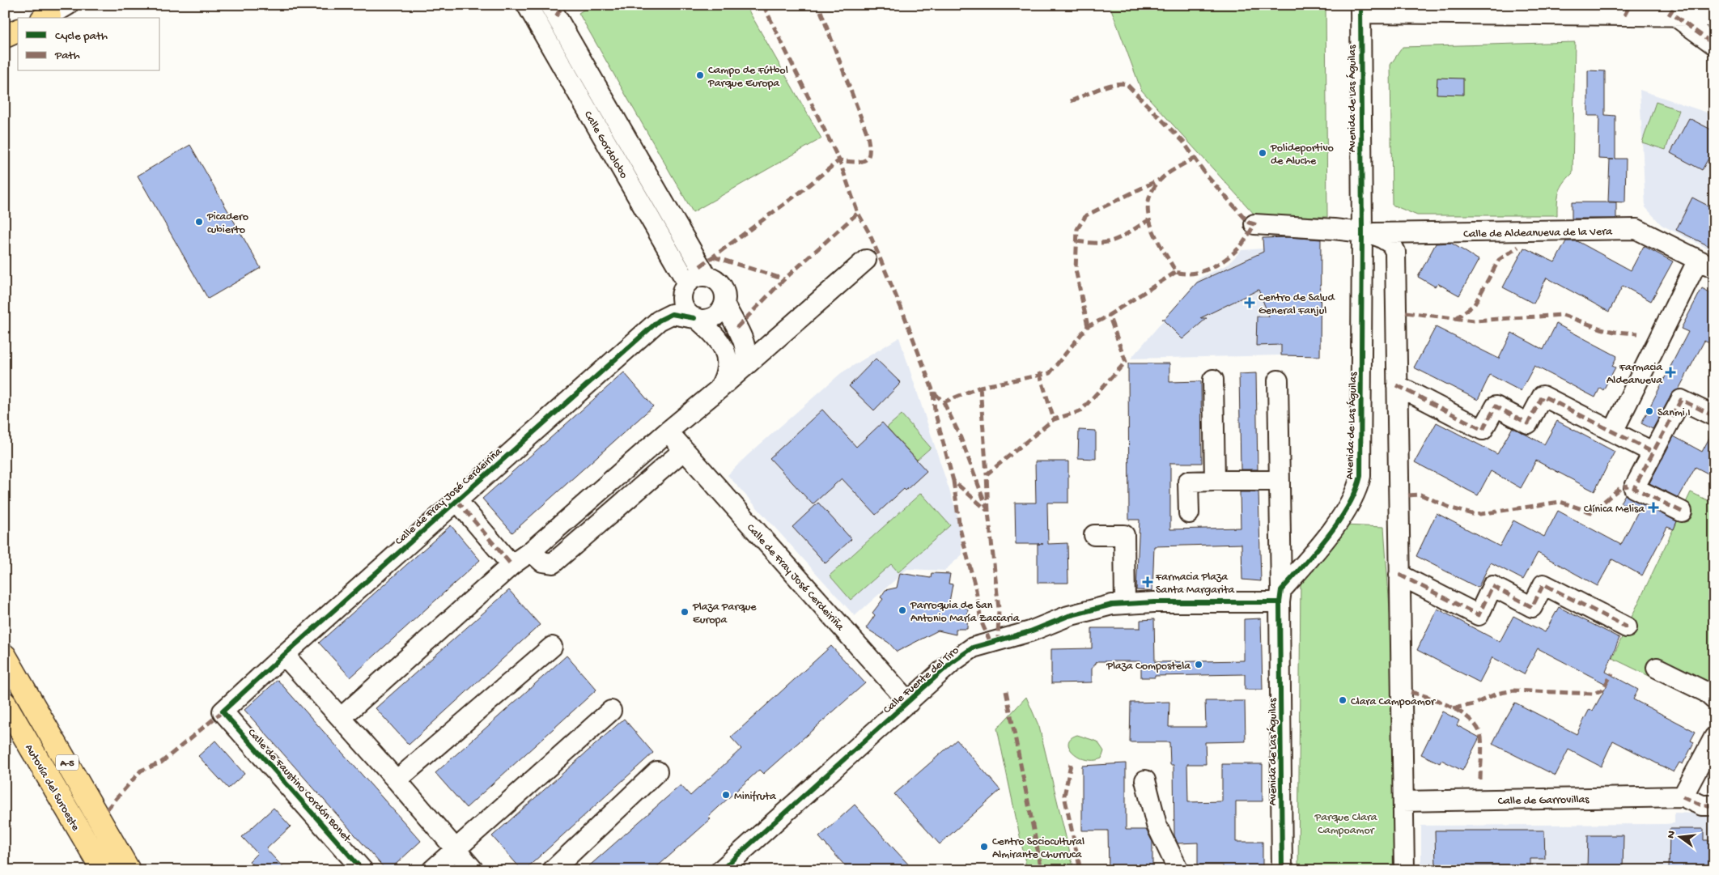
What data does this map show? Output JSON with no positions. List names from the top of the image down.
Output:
{
  "streets": {
    "highway": ["A-5", "Autovía del Suroeste"],
    "street": [
      "Avenida de Las Águilas",
      "Calle Gordolobo",
      "Calle de Aldeanueva de la Vera",
      "Calle de Fray José Cerdeiriña",
      "Calle Fuente del Tiro",
      "Calle de Faustino Cordón Bonet",
      "Calle de Garrovillas"
    ]
  },
  "crossings": [
    ["Avenida de Las Águilas", "Calle de Aldeanueva de la Vera"],
    ["Avenida de Las Águilas", "Calle Fuente del Tiro"],
    ["Calle Gordolobo", "Calle de Fray José Cerdeiriña"],
    ["Calle de Fray José Cerdeiriña", "Calle Fuente del Tiro"],
    ["Calle de Fray José Cerdeiriña", "Calle de Faustino Cordón Bonet"]
  ],
  "parks": ["Parque Clara Campoamor"],
  "places": {
    "other": [
      "Campo de Fútbol Parque Europa",
      "Polideportivo de Aluche",
      "Picadero cubierto",
      "Sanmi I",
      "Parroquia de San Antonio María Zaccaria",
      "Plaza Parque Europa",
      "Plaza Compostela",
      "Clara Campoamor",
      "Minifruta",
      "Centro Sociocultural Almirante Churruca"
    ],
    "health": [
      "Centro de Salud General Fanjul",
      "Farmacia Aldeanueva",
      "Clínica Melisa",
      "Farmacia Plaza Santa Margarita"
    ]
  },
  "legend": ["Cycle path", "Path"],
  "north": "left"
}
